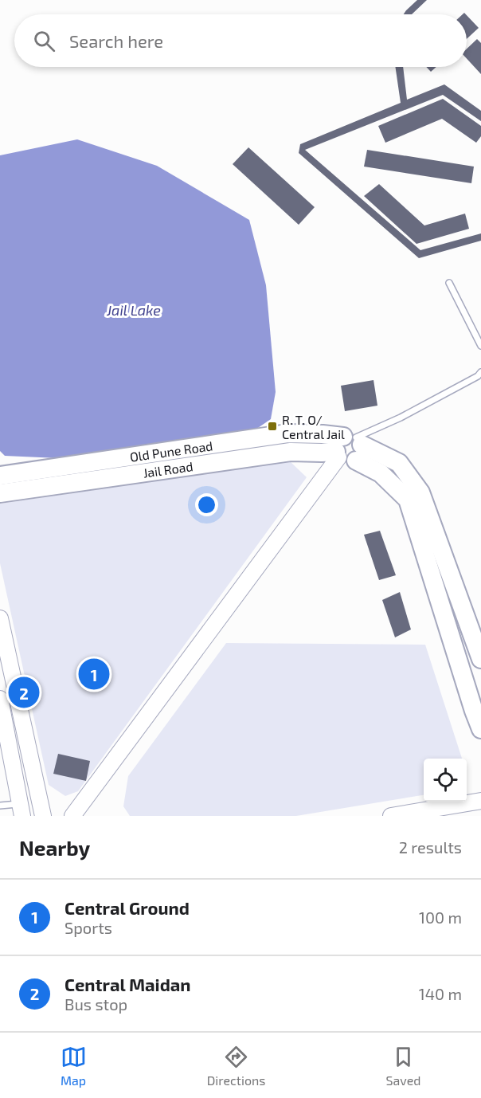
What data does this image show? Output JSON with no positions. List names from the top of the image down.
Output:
{
  "streets": {
    "main road": ["Old Pune Road", "Jail Road"]
  },
  "crossings": [
    ["Old Pune Road", "Jail Road"]
  ],
  "water": ["Jail Lake"],
  "places": {
    "transit": ["R. T. O/ Central Jail"]
  },
  "page": {
    "search": "Search here",
    "pins": ["1", "2"],
    "heading": ["Nearby", "2 results"],
    "list": [
      {
        "mark": "1",
        "name": "Central Ground",
        "note": "Sports",
        "value": "100 m"
      },
      {
        "mark": "2",
        "name": "Central Maidan",
        "note": "Bus stop",
        "value": "140 m"
      }
    ],
    "nav": ["Map", "Directions", "Saved"]
  }
}
